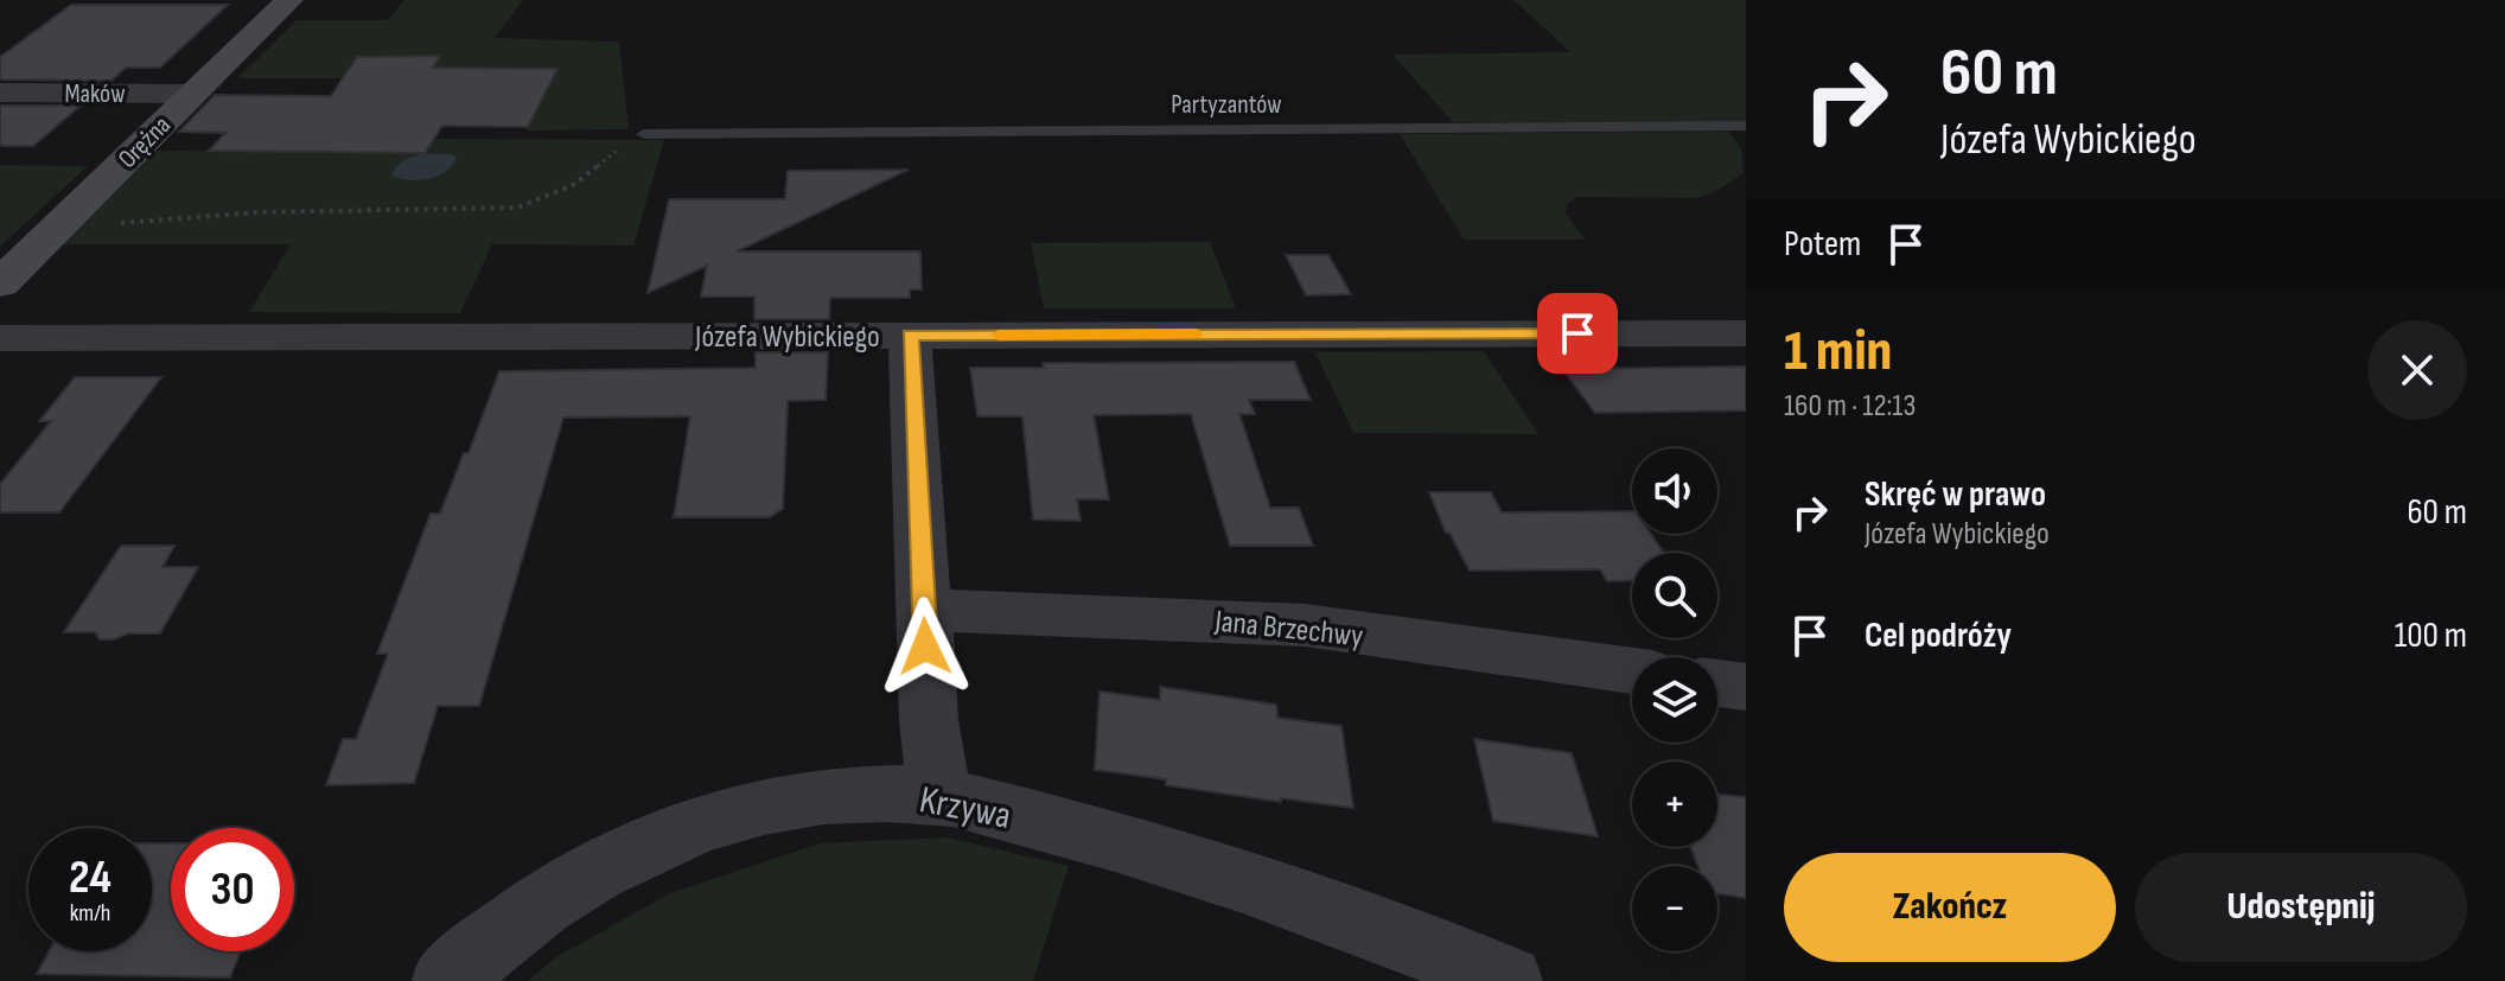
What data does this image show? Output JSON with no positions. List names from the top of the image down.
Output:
{
  "streets": {
    "street": [
      "Maków",
      "Orężna",
      "Józefa Wybickiego",
      "Jana Brzechwy",
      "Krzywa"
    ],
    "lane": ["Partyzantów"]
  },
  "crossings": [
    ["Maków", "Orężna"]
  ],
  "page": {
    "turn": ["60 m", "Józefa Wybickiego"],
    "then": "Potem",
    "heading": ["1 min", "160 m · 12:13"],
    "map_buttons": ["+", "−"],
    "list": [
      {
        "name": "Skręć w prawo",
        "note": "Józefa Wybickiego",
        "value": "60 m"
      },
      {
        "name": "Cel podróży",
        "value": "100 m"
      }
    ],
    "speed": "24 km/h",
    "limit": "30",
    "buttons": ["Zakończ", "Udostępnij"]
  }
}
